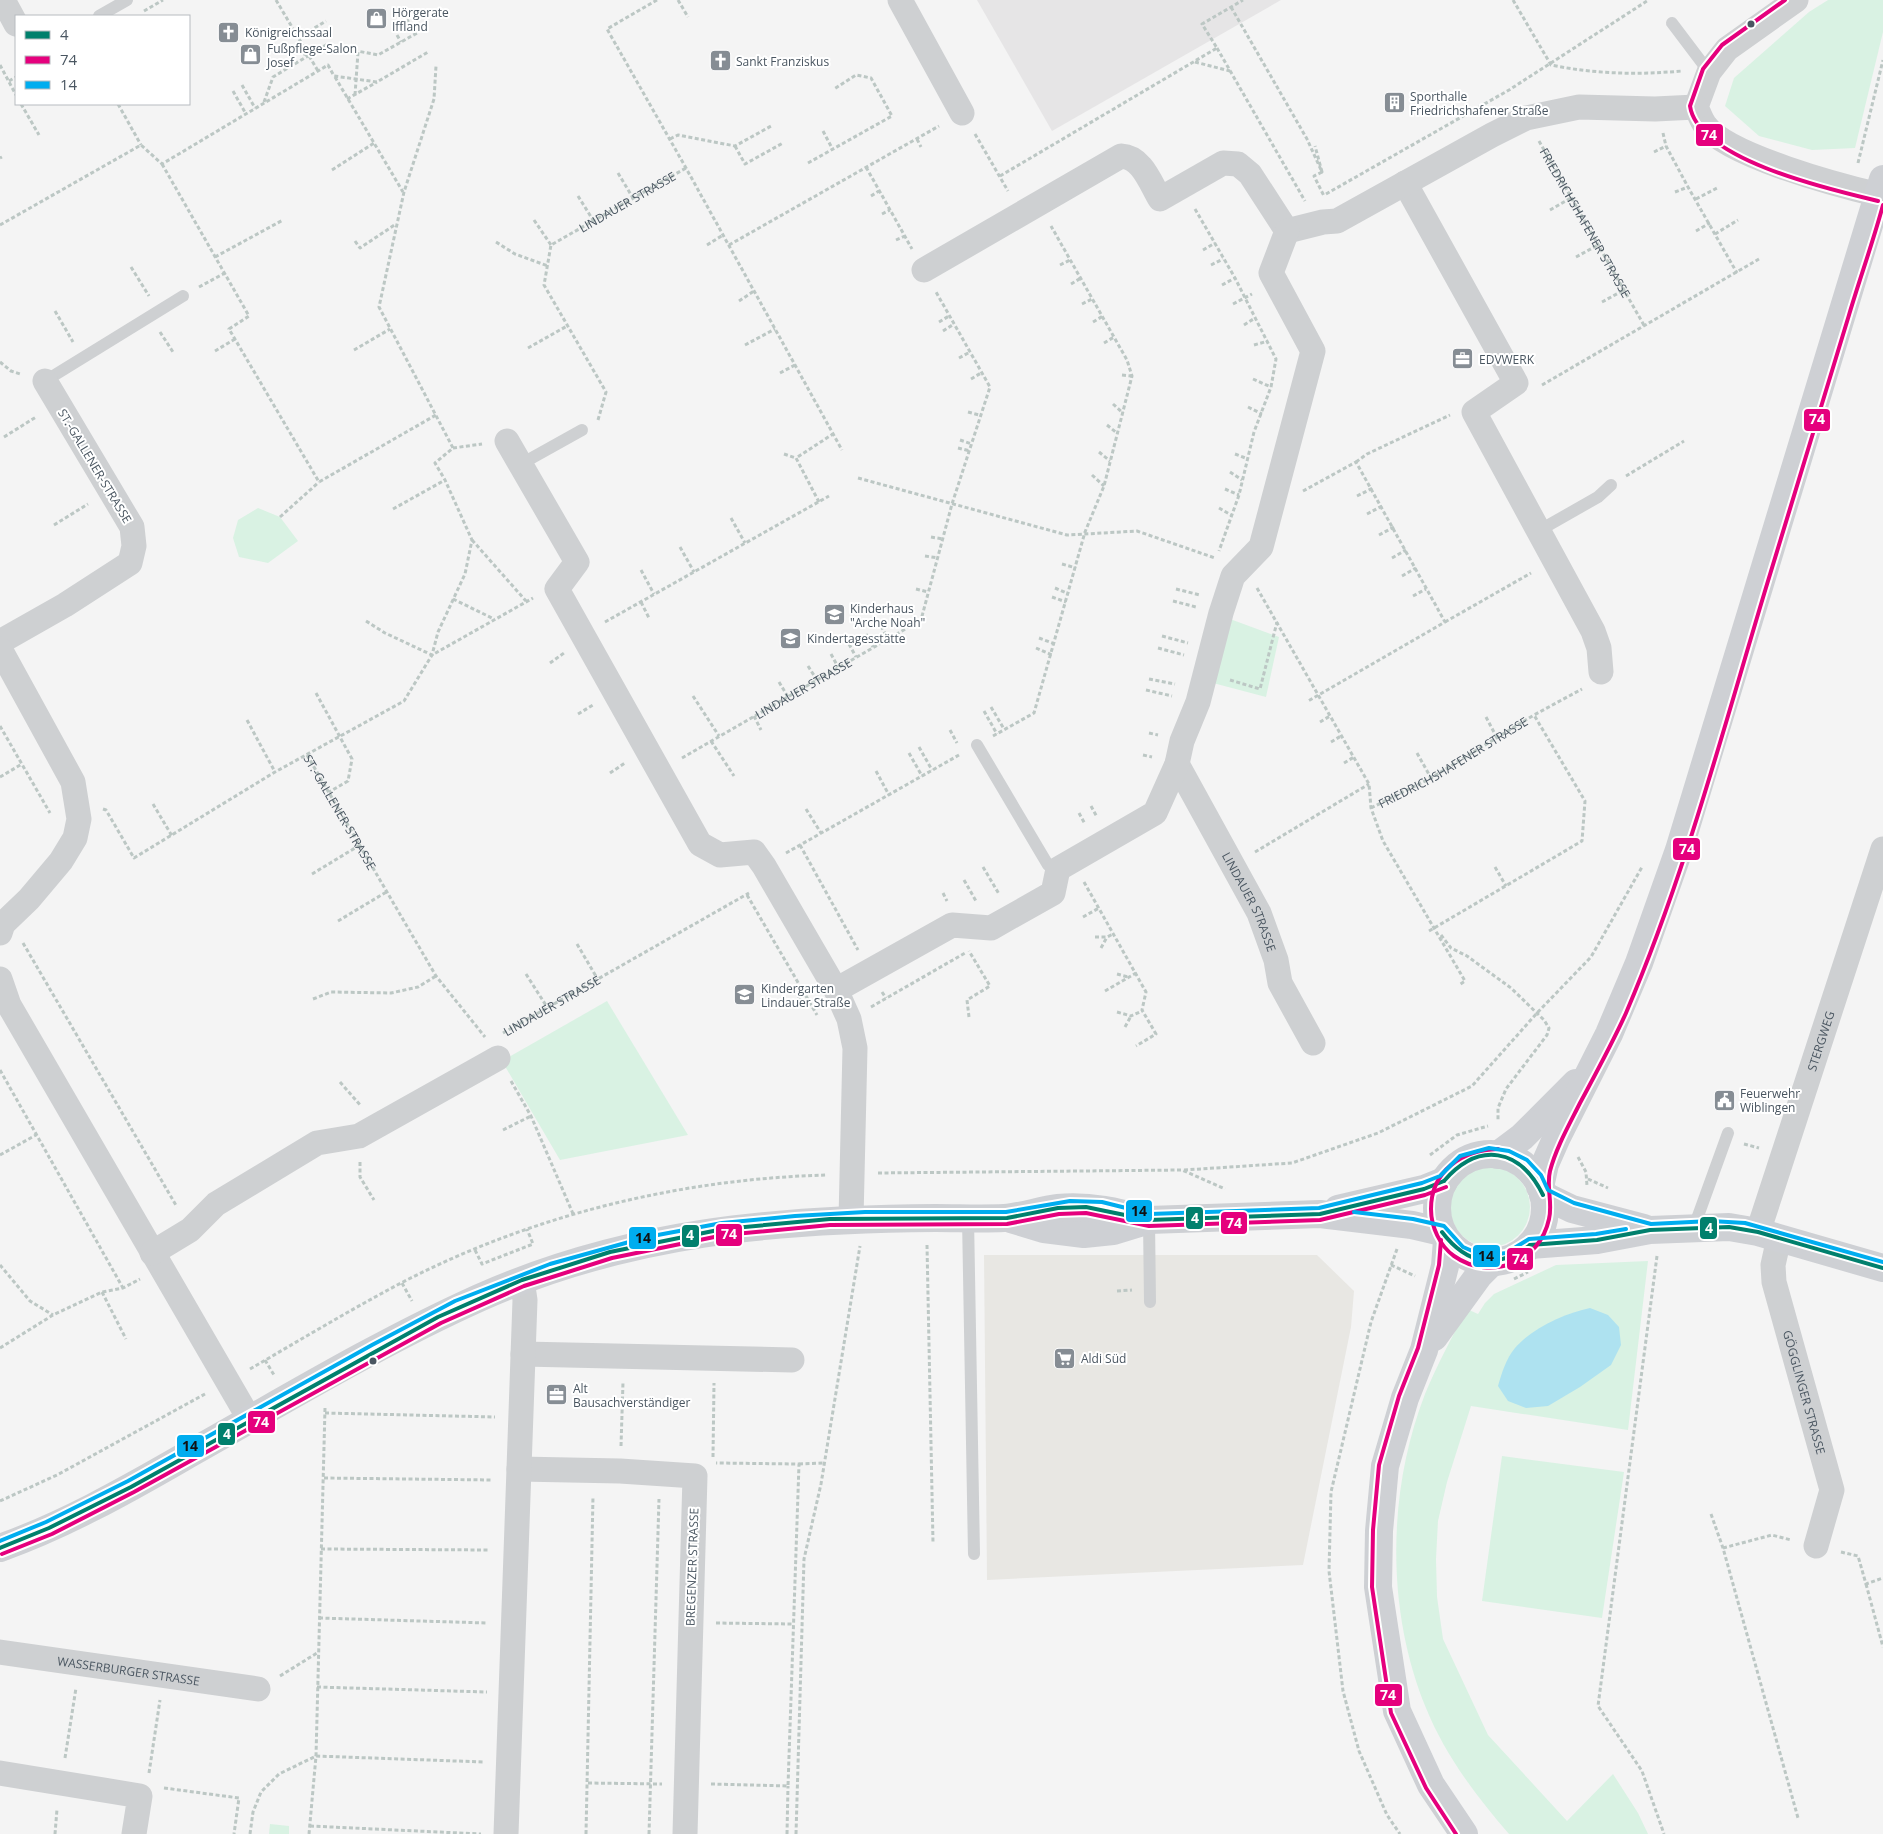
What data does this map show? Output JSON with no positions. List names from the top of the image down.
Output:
{
  "streets": {
    "street": [
      "LINDAUER STRASSE",
      "ST.-GALLENER-STRASSE",
      "STERGWEG",
      "GÖGGLINGER STRASSE",
      "BREGENZER STRASSE",
      "WASSERBURGER STRASSE"
    ],
    "path": ["FRIEDRICHSHAFENER STRASSE"]
  },
  "crossings": [
    ["LINDAUER STRASSE", "ST.-GALLENER-STRASSE"],
    ["STERGWEG", "GÖGGLINGER STRASSE"]
  ],
  "places": {
    "shop": ["Hörgerate Iffland", "Fußpflege-Salon Josef"],
    "church": ["Königreichssaal", "Sankt Franziskus"],
    "building": ["Sporthalle Friedrichshafener Straße"],
    "office": ["EDVWERK", "Alt Bausachverständiger"],
    "school or university": ["Kinderhaus \"Arche Noah\"", "Kindertagesstätte", "Kindergarten Lindauer Straße"],
    "public building": ["Feuerwehr Wiblingen"],
    "supermarket": ["Aldi Süd"]
  },
  "lines": ["transit line 74", "transit line 14", "transit line 4"],
  "legend": ["4", "74", "14"]
}
